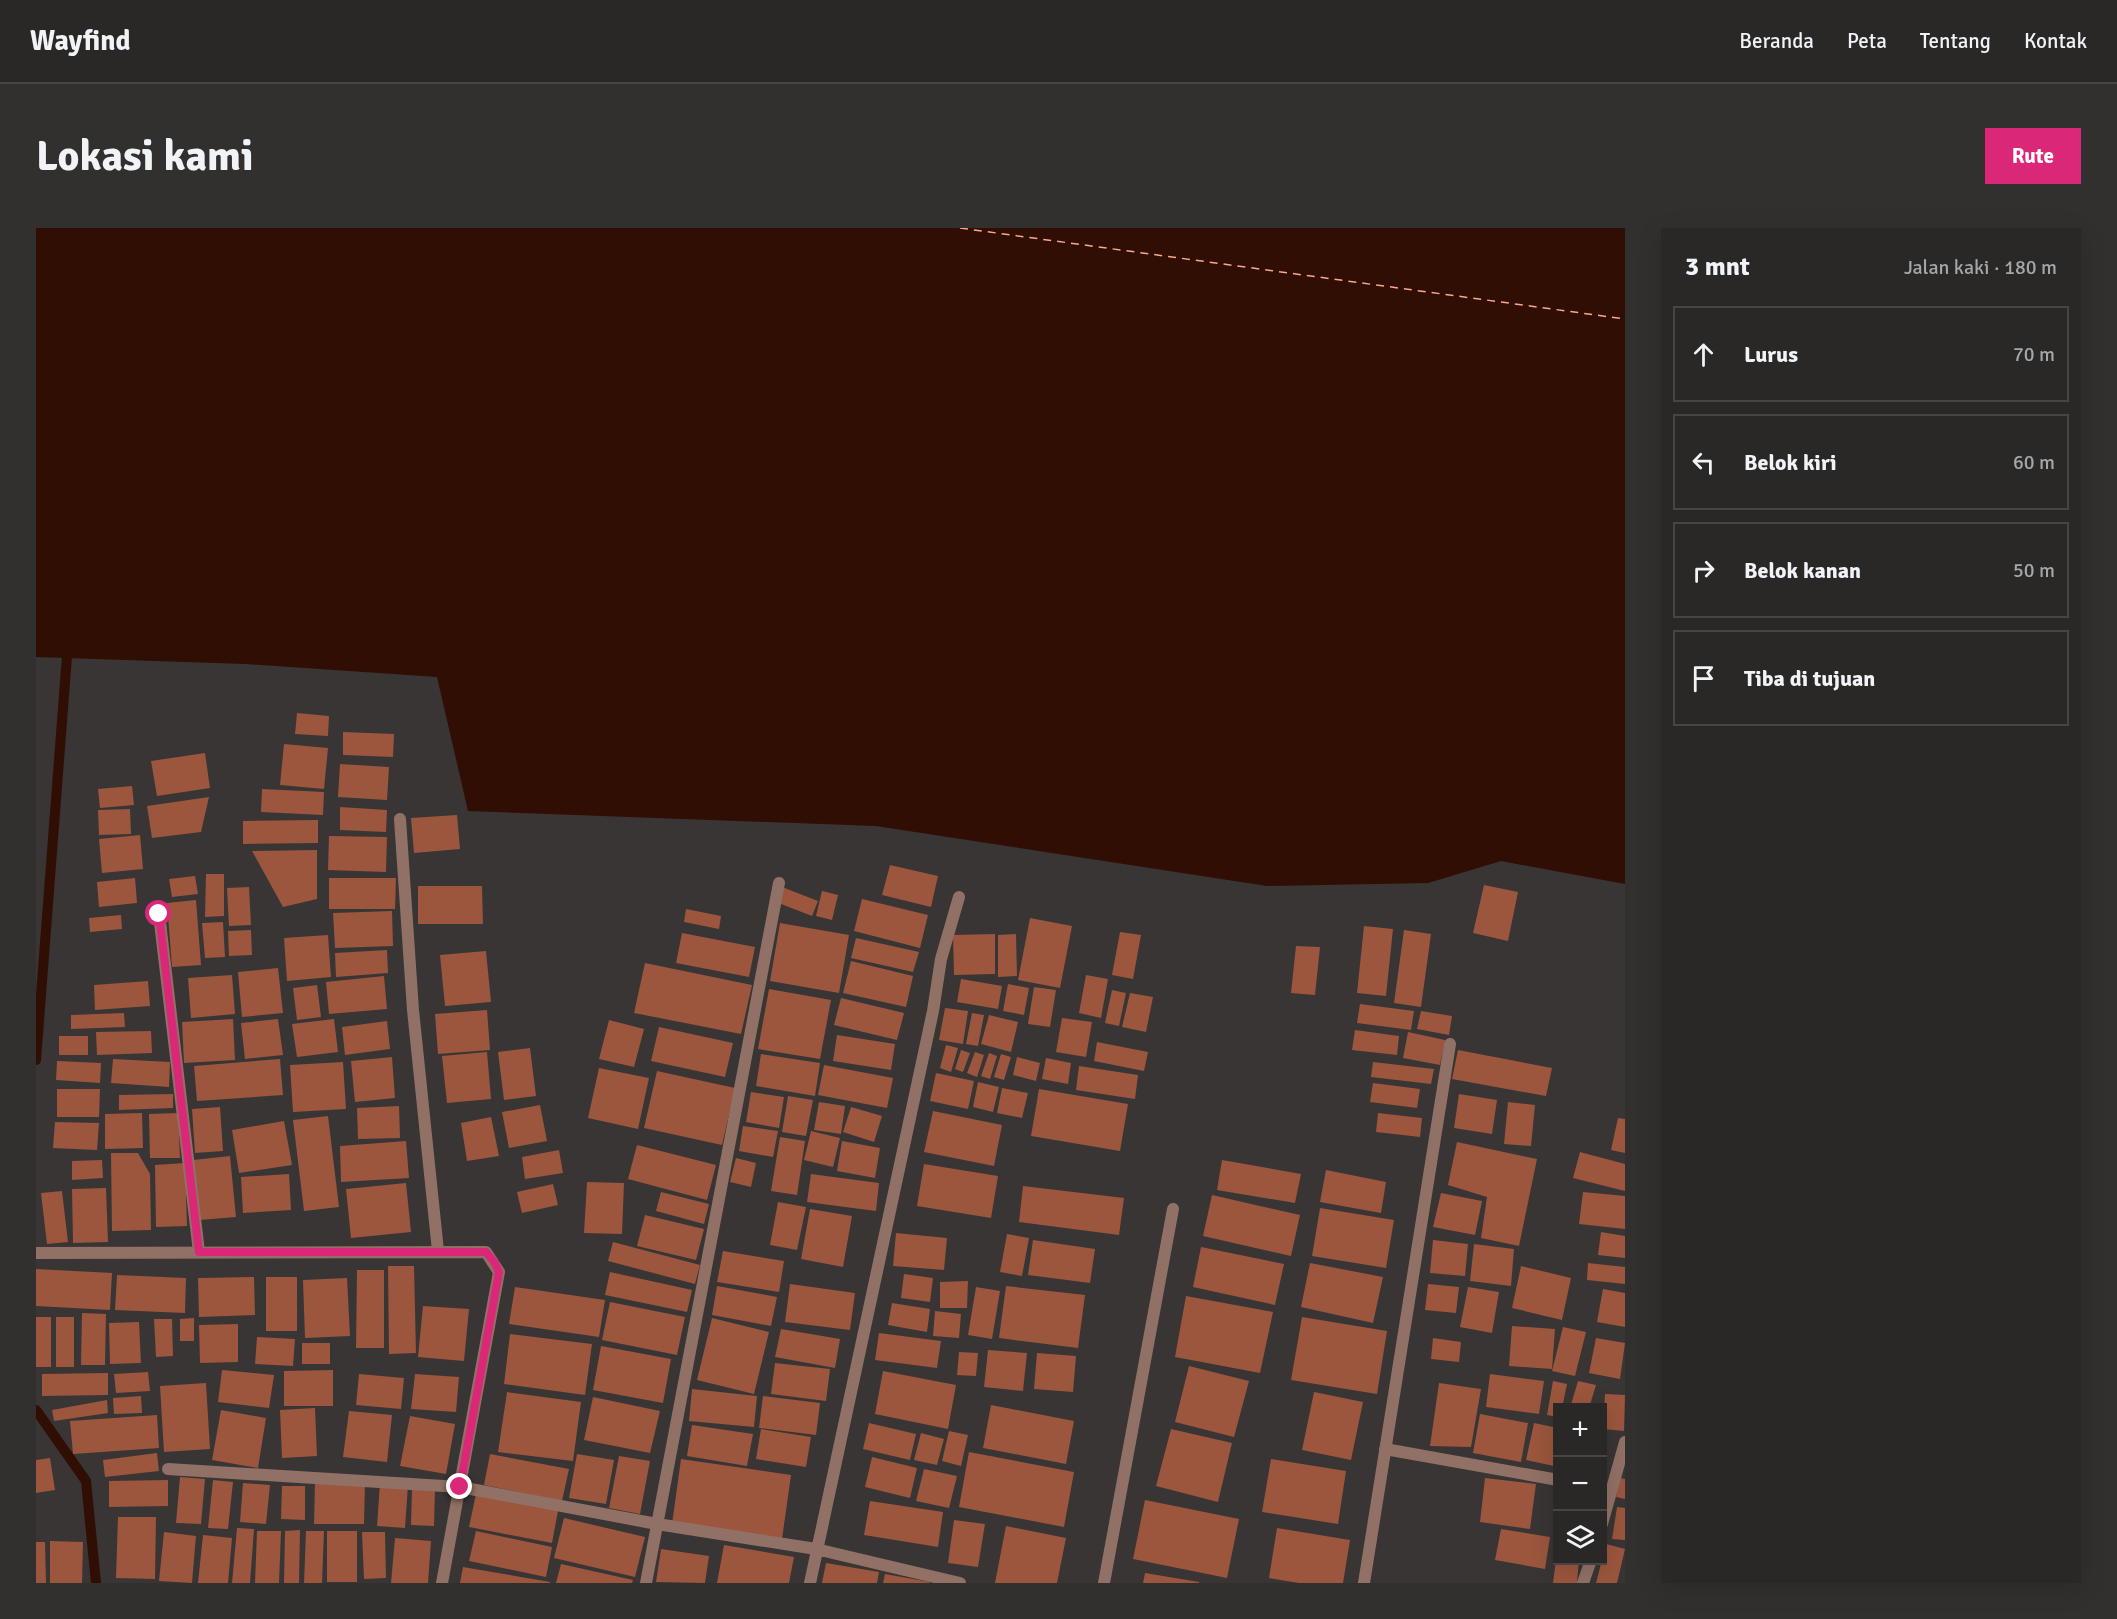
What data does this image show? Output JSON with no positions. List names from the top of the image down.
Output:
{
  "page": {
    "header": "Wayfind",
    "nav": [
      "Beranda",
      "Peta",
      "Tentang",
      "Kontak"
    ],
    "buttons": "Rute",
    "title": "Lokasi kami",
    "heading": ["3 mnt", "Jalan kaki · 180 m"],
    "list": [
      ["Lurus", "70 m"],
      ["Belok kiri", "60 m"],
      ["Belok kanan", "50 m"],
      "Tiba di tujuan"
    ],
    "map_buttons": ["+", "−"]
  }
}
